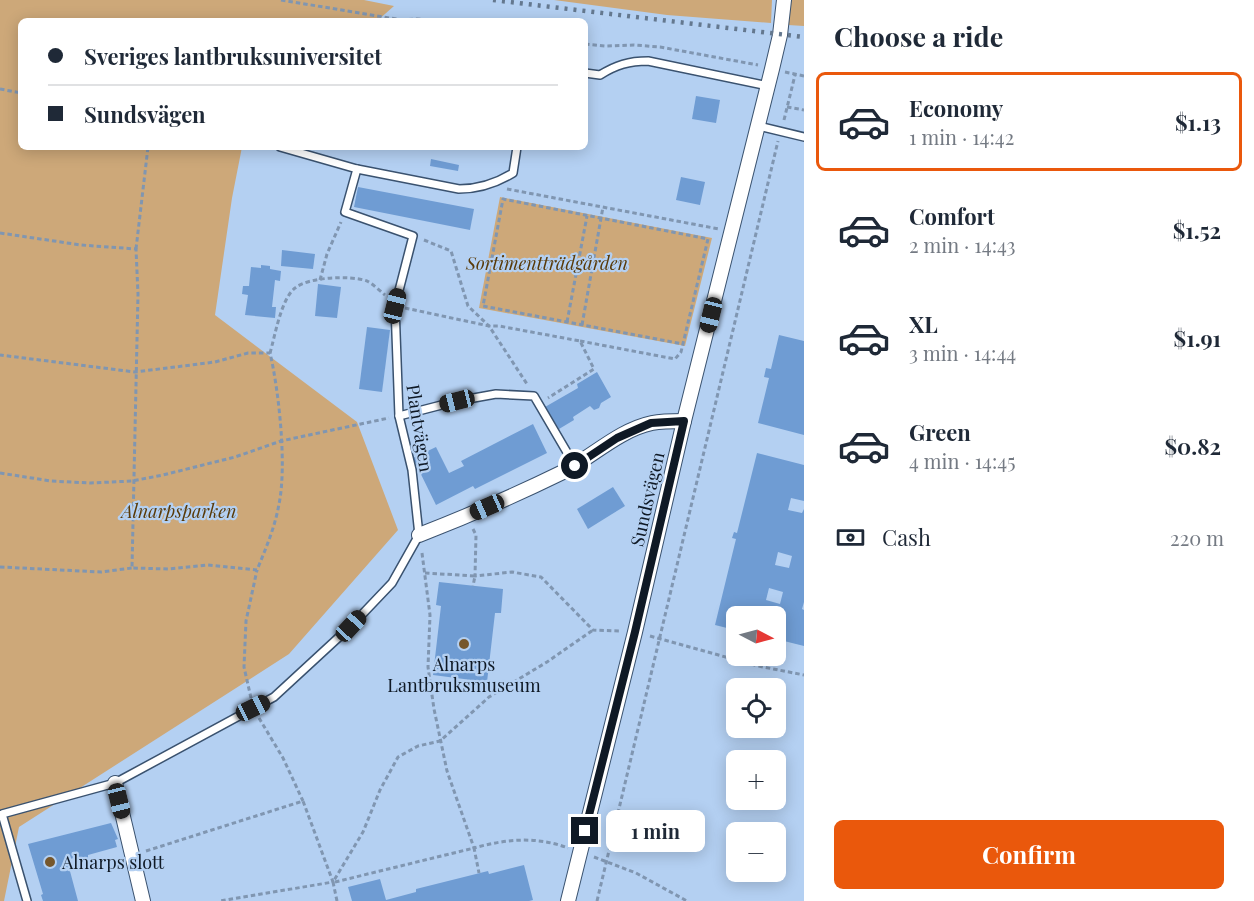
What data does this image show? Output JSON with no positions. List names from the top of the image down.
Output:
{
  "streets": {
    "street": ["Sundsvägen"],
    "lane": ["Plantvägen"]
  },
  "parks": ["Sortimentträdgården", "Alnarpsparken"],
  "places": ["Alnarps Lantbruksmuseum", "Alnarps slott"],
  "north": "right",
  "page": {
    "heading": "Choose a ride",
    "banner": ["Sveriges lantbruksuniversitet", "Sundsvägen"],
    "list": [
      {
        "name": "Economy",
        "note": "1 min · 14:42",
        "value": "$1.13"
      },
      {
        "name": "Comfort",
        "note": "2 min · 14:43",
        "value": "$1.52"
      },
      {
        "name": "XL",
        "note": "3 min · 14:44",
        "value": "$1.91"
      },
      {
        "name": "Green",
        "note": "4 min · 14:45",
        "value": "$0.82"
      }
    ],
    "pay": ["Cash", "220 m"],
    "map_buttons": ["+", "−"],
    "buttons": "Confirm",
    "bubble": "1 min"
  }
}
